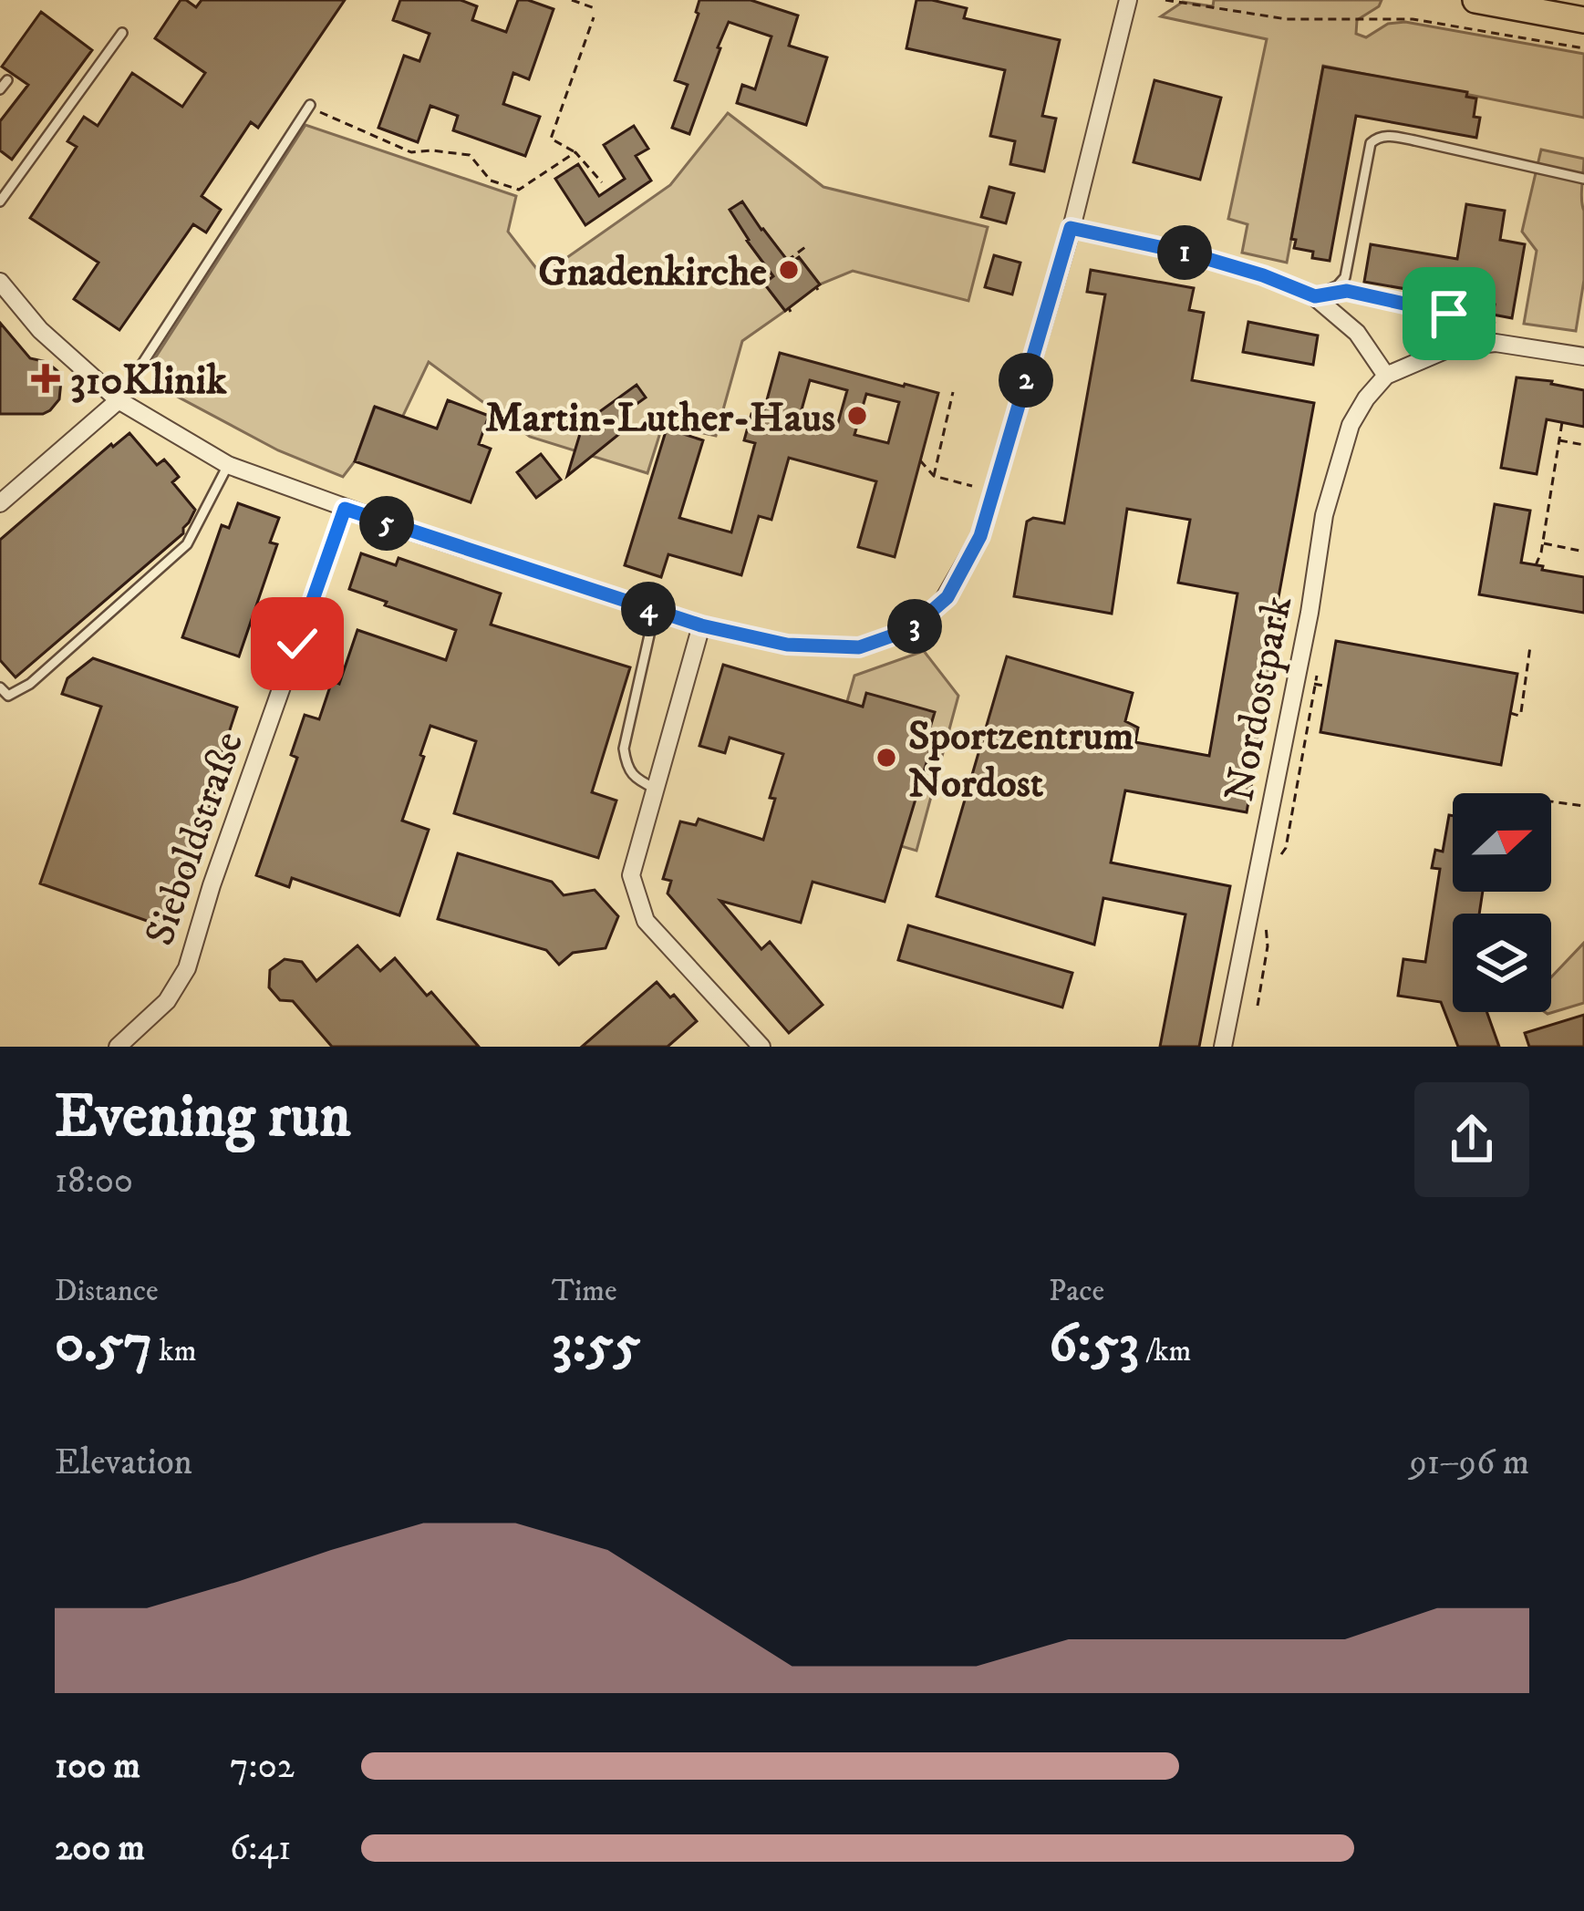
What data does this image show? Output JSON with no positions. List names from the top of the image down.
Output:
{
  "streets": {
    "street": ["Nordostpark", "Sieboldstraße"]
  },
  "places": {
    "other": ["Gnadenkirche", "Martin-Luther-Haus", "Sportzentrum Nordost"],
    "health": ["310Klinik"]
  },
  "north": "right",
  "page": {
    "pins": [
      "1",
      "2",
      "5",
      "4",
      "3"
    ],
    "heading": ["Evening run", "18:00"],
    "stats": [
      ["Distance", "0.57 km"],
      ["Time", "3:55"],
      ["Pace", "6:53 /km"]
    ],
    "chart": ["Elevation", "91–96 m"],
    "list": [
      {
        "name": "100 m",
        "note": "7:02"
      },
      {
        "name": "200 m",
        "note": "6:41"
      }
    ]
  }
}
